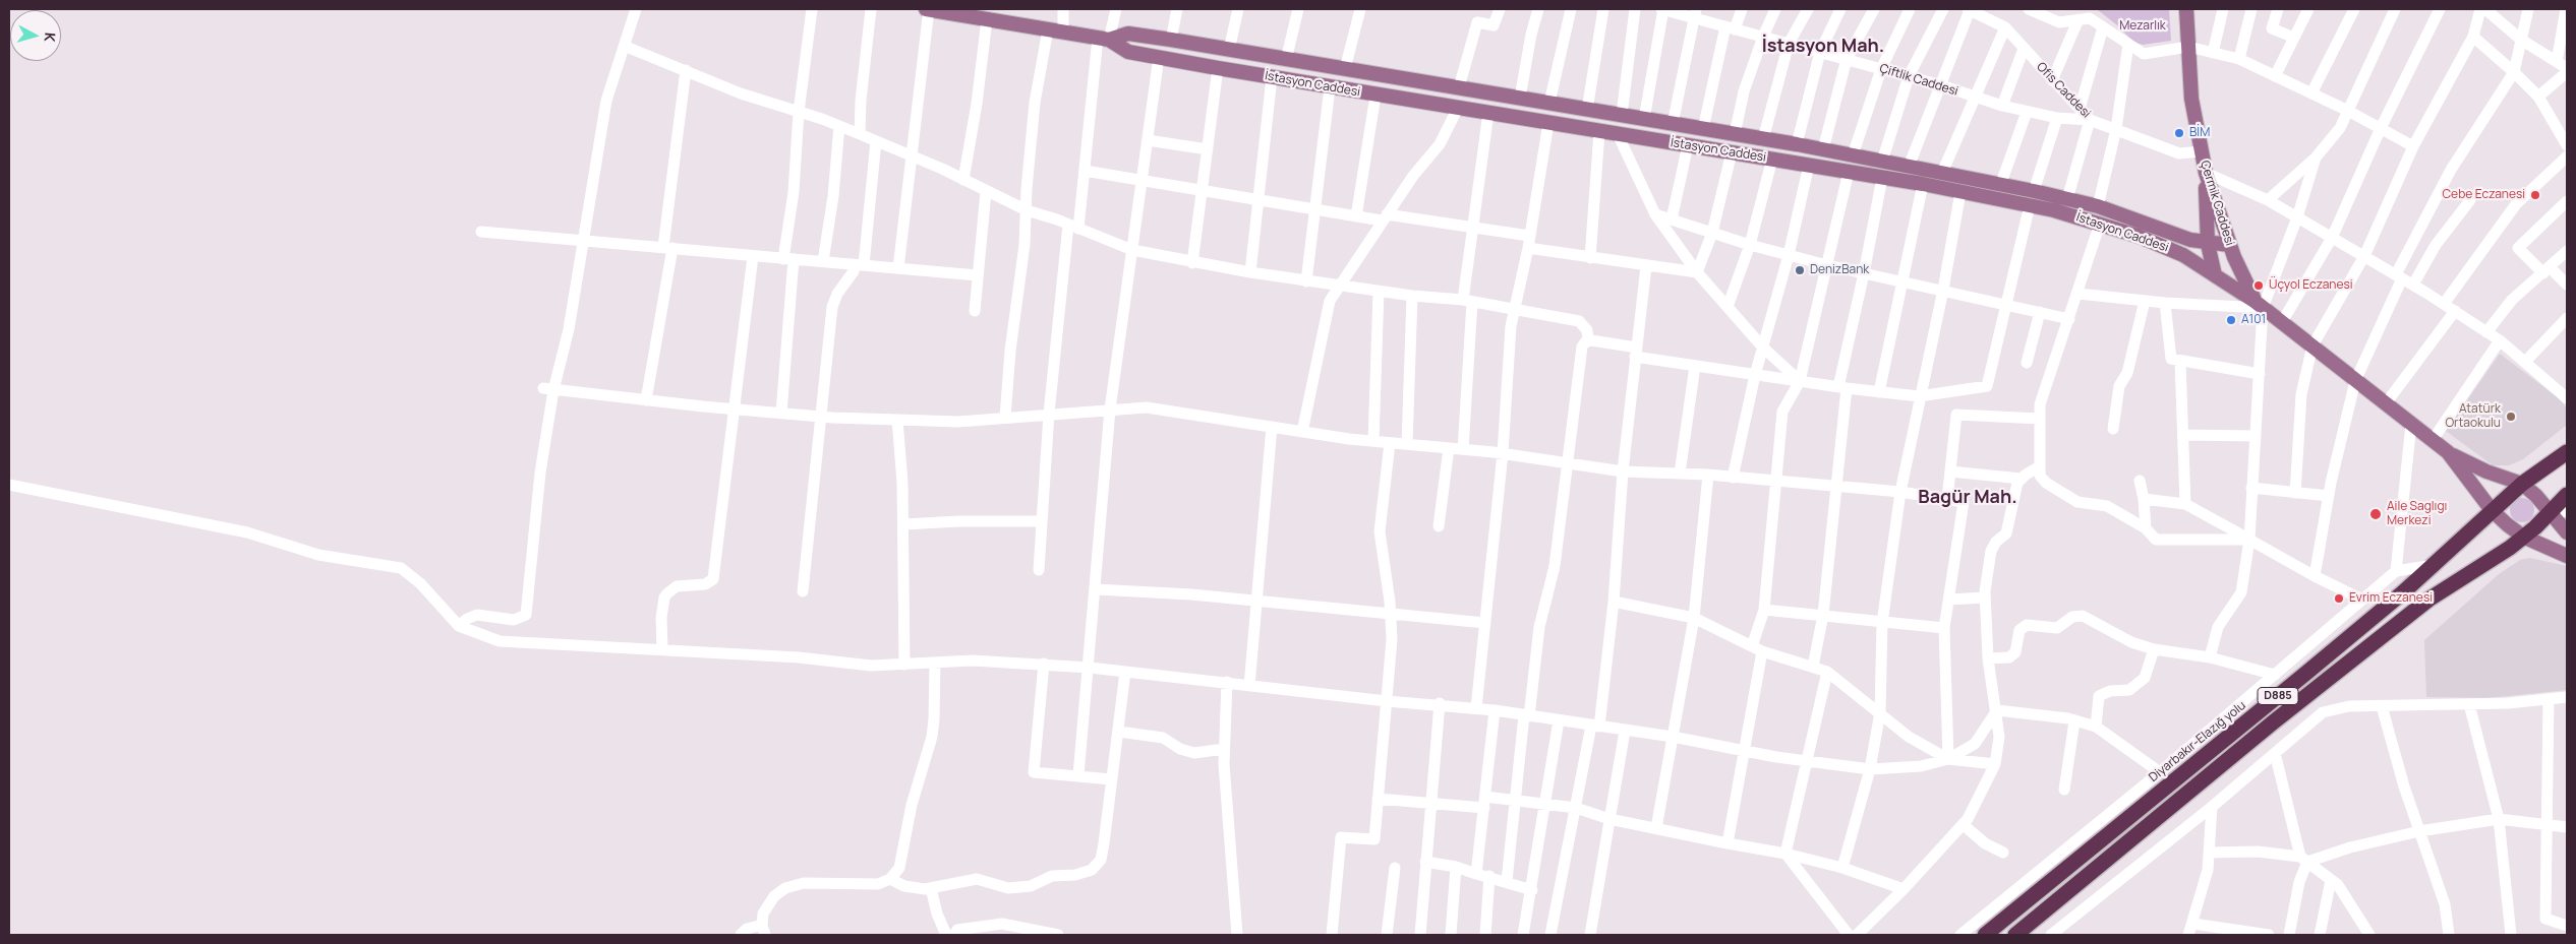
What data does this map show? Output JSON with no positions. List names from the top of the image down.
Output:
{
  "streets": {
    "highway": ["D885", "Diyarbakır-Elazığ yolu"],
    "main road": ["İstasyon Caddesi", "Çermik Caddesi"],
    "street": ["Çiftlik Caddesi", "Ofis Caddesi"]
  },
  "crossings": [
    ["Çiftlik Caddesi", "Ofis Caddesi"],
    ["İstasyon Caddesi", "Çermik Caddesi"],
    ["Ofis Caddesi", "Çermik Caddesi"]
  ],
  "districts": ["İstasyon Mah.", "Bagür Mah."],
  "parks": ["Mezarlık"],
  "places": [
    "BİM",
    "Cebe Eczanesi",
    "DenizBank",
    "Üçyol Eczanesi",
    "A101",
    "Atatürk Ortaokulu",
    "Aile Saglıgı Merkezi",
    "Evrim Eczanesi"
  ],
  "north": "right"
}
